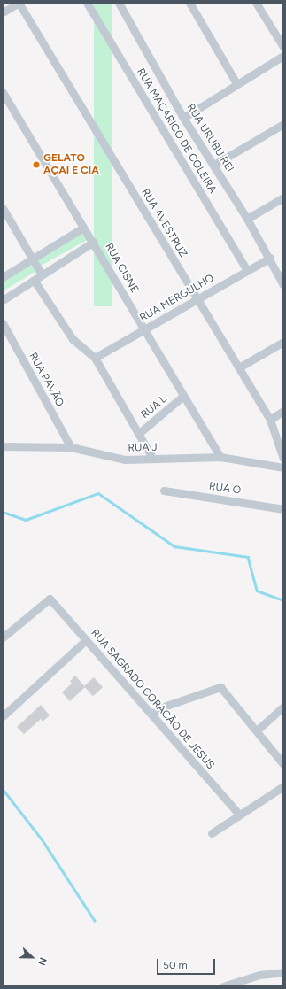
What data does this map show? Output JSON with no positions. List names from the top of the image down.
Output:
{
  "streets": {
    "street": [
      "RUA MAÇARICO DE COLEIRA",
      "RUA URUBU REI",
      "RUA AVESTRUZ",
      "RUA CISNE",
      "RUA MERGULHO",
      "RUA PAVÃO",
      "RUA L",
      "RUA J",
      "RUA O",
      "RUA SAGRADO CORACÃO DE JESUS"
    ]
  },
  "crossings": [
    ["RUA MAÇARICO DE COLEIRA", "RUA MERGULHO"],
    ["RUA URUBU REI", "RUA MERGULHO"],
    ["RUA AVESTRUZ", "RUA MERGULHO"],
    ["RUA CISNE", "RUA MERGULHO"],
    ["RUA CISNE", "RUA L"],
    ["RUA CISNE", "RUA J"],
    ["RUA PAVÃO", "RUA J"]
  ],
  "places": ["GELATO AÇAI E CIA"],
  "scale_bar": "50 m",
  "north": "right"
}
